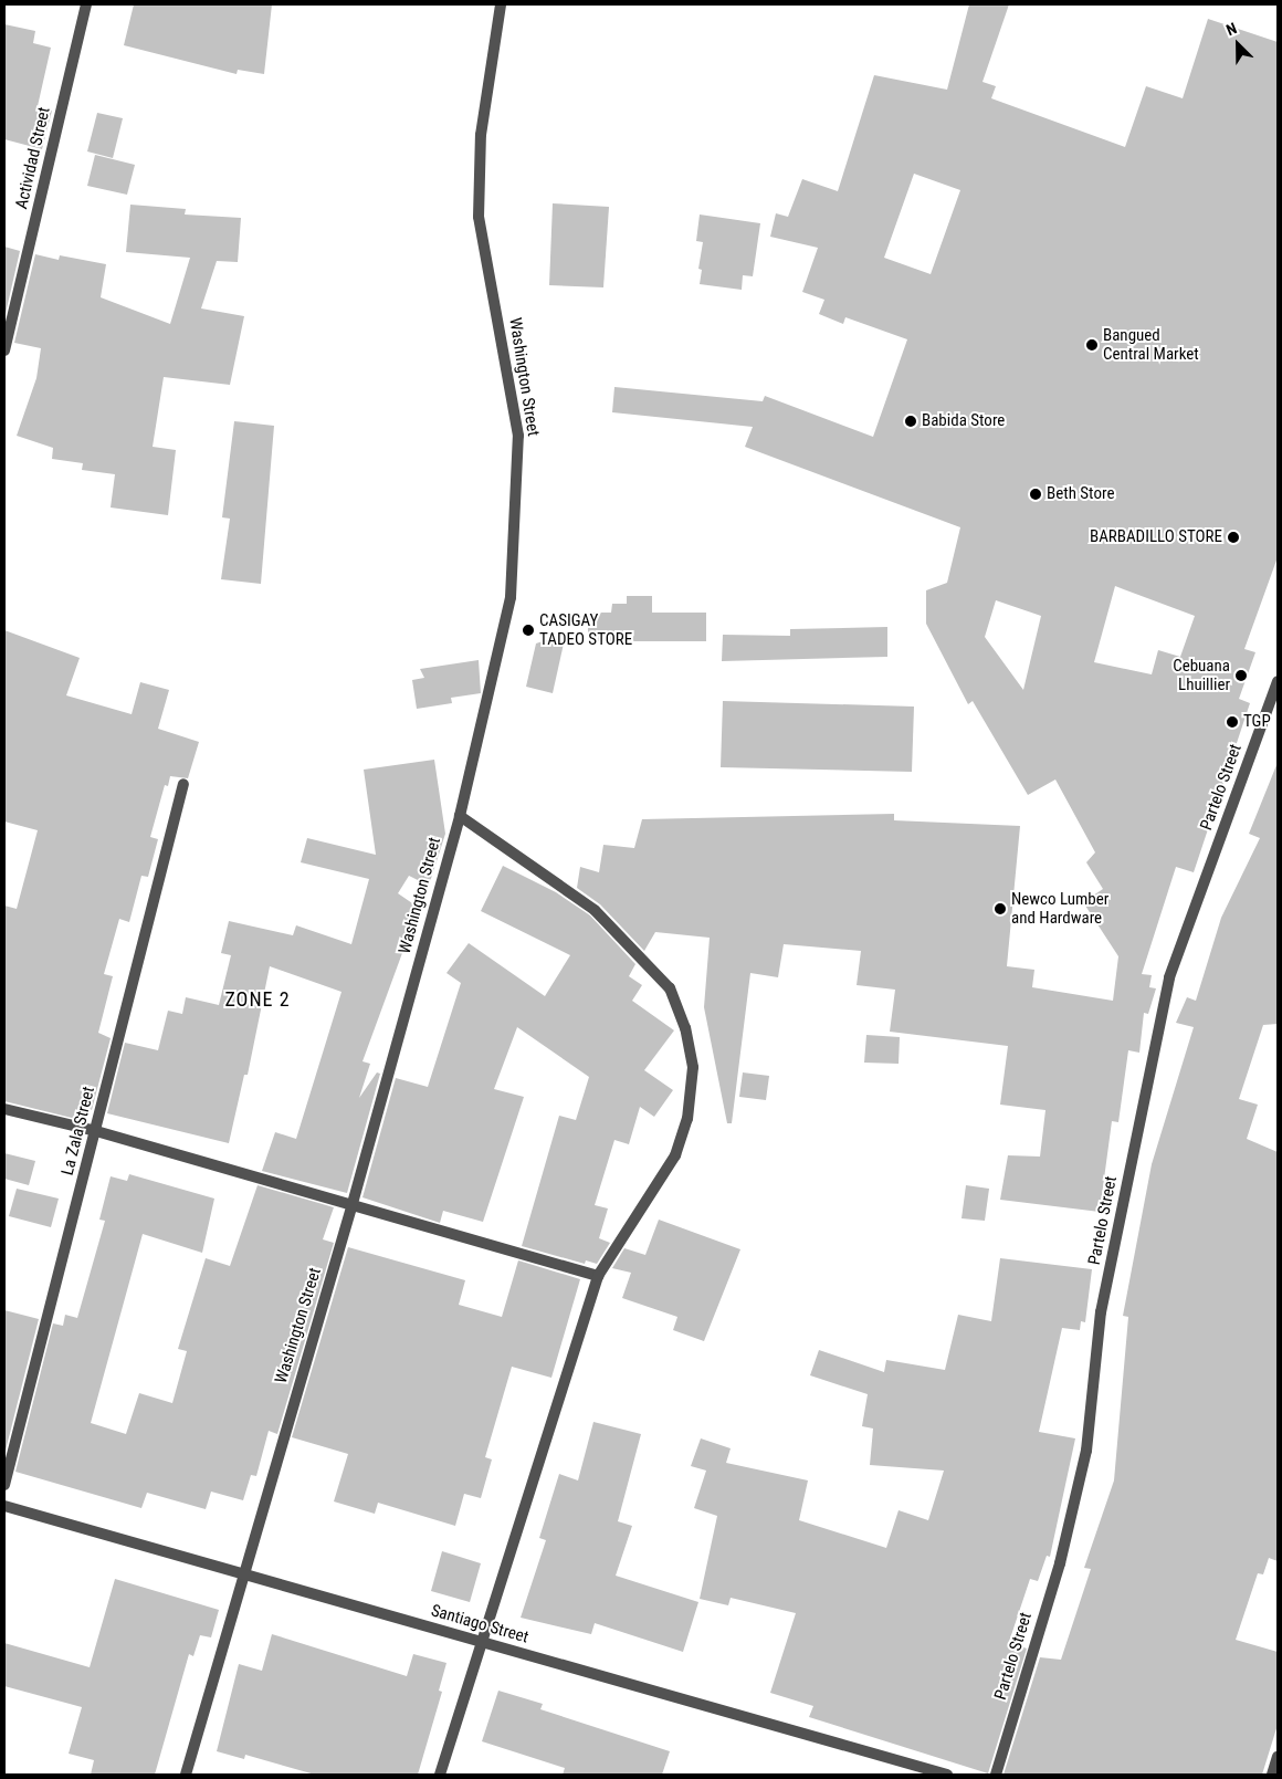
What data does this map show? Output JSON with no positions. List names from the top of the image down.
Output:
{
  "streets": {
    "street": [
      "Actividad Street",
      "Washington Street",
      "Partelo Street",
      "La Zala Street",
      "Santiago Street"
    ]
  },
  "crossings": [
    ["Washington Street", "Santiago Street"]
  ],
  "districts": ["ZONE 2"],
  "places": [
    "Bangued Central Market",
    "Babida Store",
    "Beth Store",
    "BARBADILLO STORE",
    "CASIGAY TADEO STORE",
    "Cebuana Lhuillier",
    "TGP",
    "Newco Lumber and Hardware"
  ],
  "north": "top left"
}
